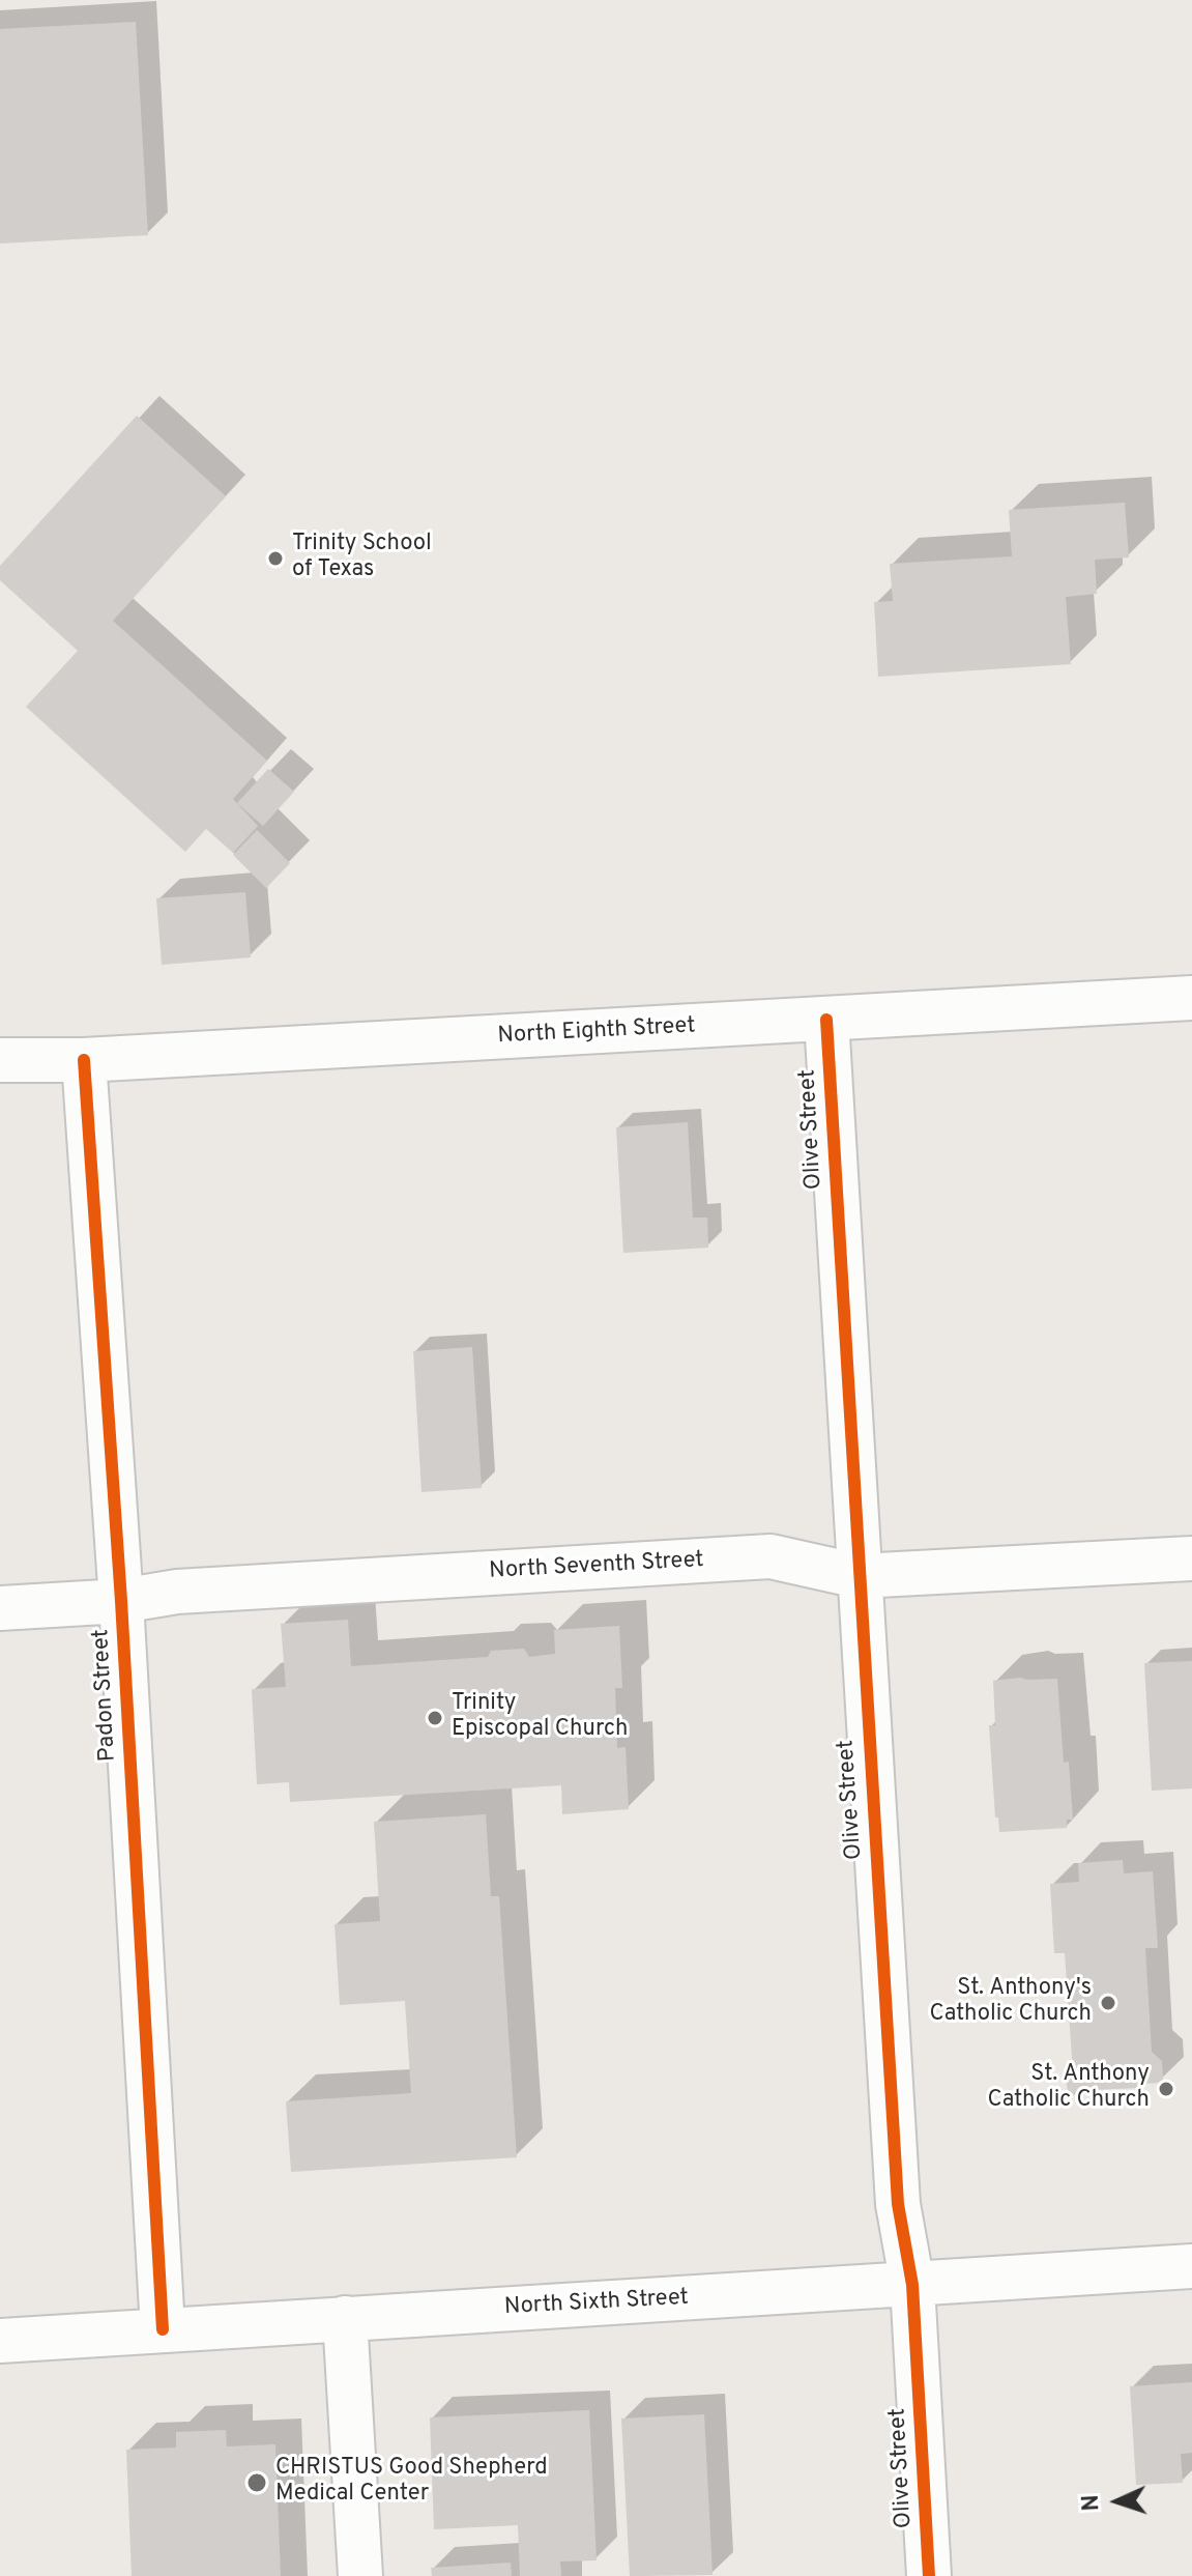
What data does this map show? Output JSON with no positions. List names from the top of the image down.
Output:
{
  "streets": {
    "street": [
      "North Eighth Street",
      "Olive Street",
      "North Seventh Street",
      "Padon Street",
      "North Sixth Street"
    ]
  },
  "crossings": [
    ["North Eighth Street", "Olive Street"],
    ["North Eighth Street", "Padon Street"],
    ["Olive Street", "North Seventh Street"],
    ["Olive Street", "North Sixth Street"],
    ["North Seventh Street", "Padon Street"],
    ["Padon Street", "North Sixth Street"]
  ],
  "places": [
    "Trinity School of Texas",
    "Trinity Episcopal Church",
    "St. Anthony's Catholic Church",
    "St. Anthony Catholic Church",
    "CHRISTUS Good Shepherd Medical Center"
  ],
  "north": "left"
}
